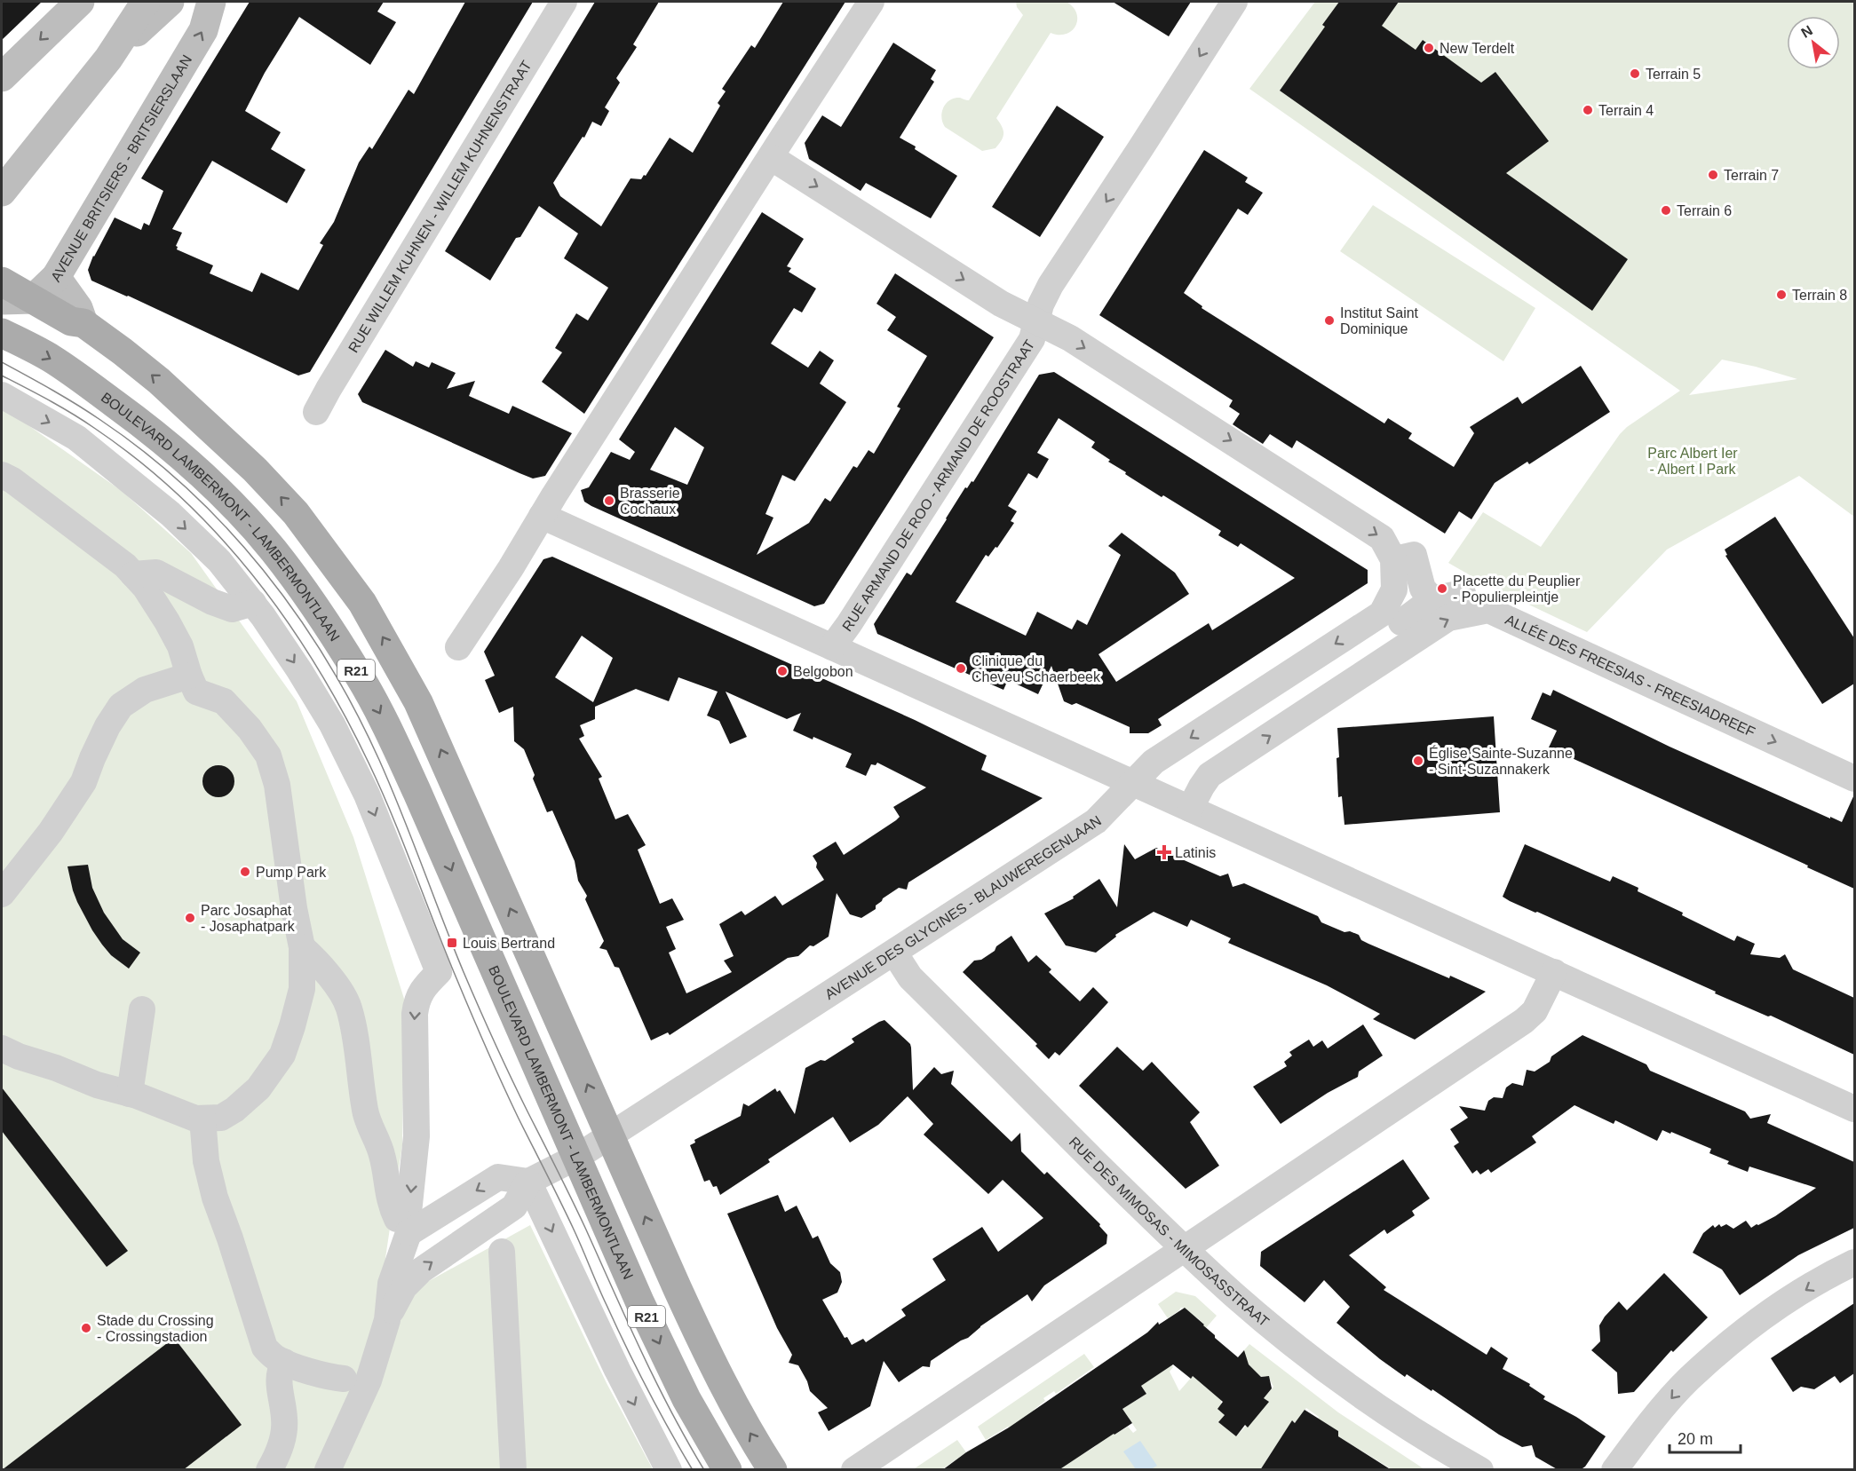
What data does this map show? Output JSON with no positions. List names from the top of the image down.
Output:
{
  "streets": {
    "main road": ["BOULEVARD LAMBERMONT - LAMBERMONTLAAN", "R21"],
    "street": [
      "AVENUE BRITSIERS - BRITSIERSLAAN",
      "RUE WILLEM KUHNEN - WILLEM KUHNENSTRAAT",
      "RUE ARMAND DE ROO - ARMAND DE ROOSTRAAT",
      "ALLÉE DES FREESIAS - FREESIADREEF",
      "AVENUE DES GLYCINES - BLAUWEREGENLAAN",
      "RUE DES MIMOSAS - MIMOSASSTRAAT"
    ]
  },
  "crossings": [
    ["AVENUE BRITSIERS - BRITSIERSLAAN", "R21"],
    ["BOULEVARD LAMBERMONT - LAMBERMONTLAAN", "AVENUE DES GLYCINES - BLAUWEREGENLAAN"],
    ["R21", "AVENUE DES GLYCINES - BLAUWEREGENLAAN"],
    ["ALLÉE DES FREESIAS - FREESIADREEF", "AVENUE DES GLYCINES - BLAUWEREGENLAAN"],
    ["AVENUE DES GLYCINES - BLAUWEREGENLAAN", "RUE DES MIMOSAS - MIMOSASSTRAAT"]
  ],
  "one_way": ["RUE ARMAND DE ROO - ARMAND DE ROOSTRAAT", "ALLÉE DES FREESIAS - FREESIADREEF"],
  "parks": ["Parc Albert Ier - Albert I Park"],
  "places": {
    "other": [
      "New Terdelt",
      "Terrain 5",
      "Terrain 4",
      "Terrain 7",
      "Terrain 6",
      "Terrain 8",
      "Institut Saint Dominique",
      "Brasserie Cochaux",
      "Placette du Peuplier - Populierpleintje",
      "Clinique du Cheveu Schaerbeek",
      "Belgobon",
      "Église Sainte-Suzanne - Sint-Suzannakerk",
      "Pump Park",
      "Parc Josaphat - Josaphatpark",
      "Stade du Crossing - Crossingstadion"
    ],
    "health": ["Latinis"],
    "transit": ["Louis Bertrand"]
  },
  "scale_bar": "20 m",
  "north": "top left"
}
